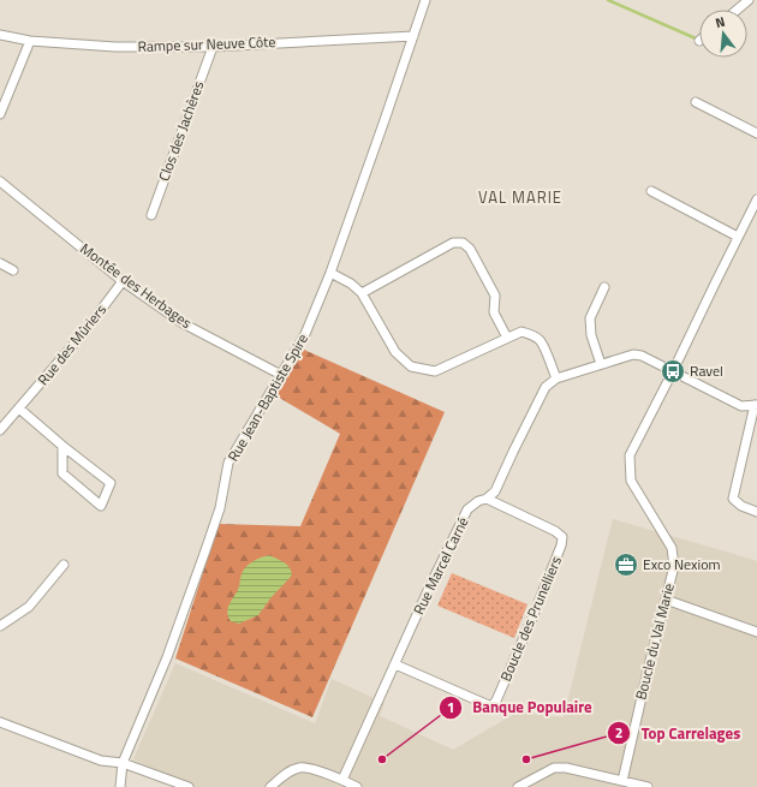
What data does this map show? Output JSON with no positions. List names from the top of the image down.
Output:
{
  "streets": {
    "street": [
      "Rampe sur Neuve Côte",
      "Clos des Jachères",
      "Montée des Herbages",
      "Rue des Mûriers",
      "Rue Jean-Baptiste Spire",
      "Rue Marcel Carné",
      "Boucle des Prunelliers",
      "Boucle du Val Marie"
    ]
  },
  "crossings": [
    ["Rampe sur Neuve Côte", "Clos des Jachères"],
    ["Rampe sur Neuve Côte", "Rue Jean-Baptiste Spire"],
    ["Montée des Herbages", "Rue des Mûriers"],
    ["Montée des Herbages", "Rue Jean-Baptiste Spire"],
    ["Rue Marcel Carné", "Boucle des Prunelliers"]
  ],
  "districts": ["VAL MARIE"],
  "places": {
    "bus stop": ["Ravel"],
    "office": ["Exco Nexiom"],
    "other": ["Banque Populaire", "Top Carrelages"]
  },
  "north": "top"
}
